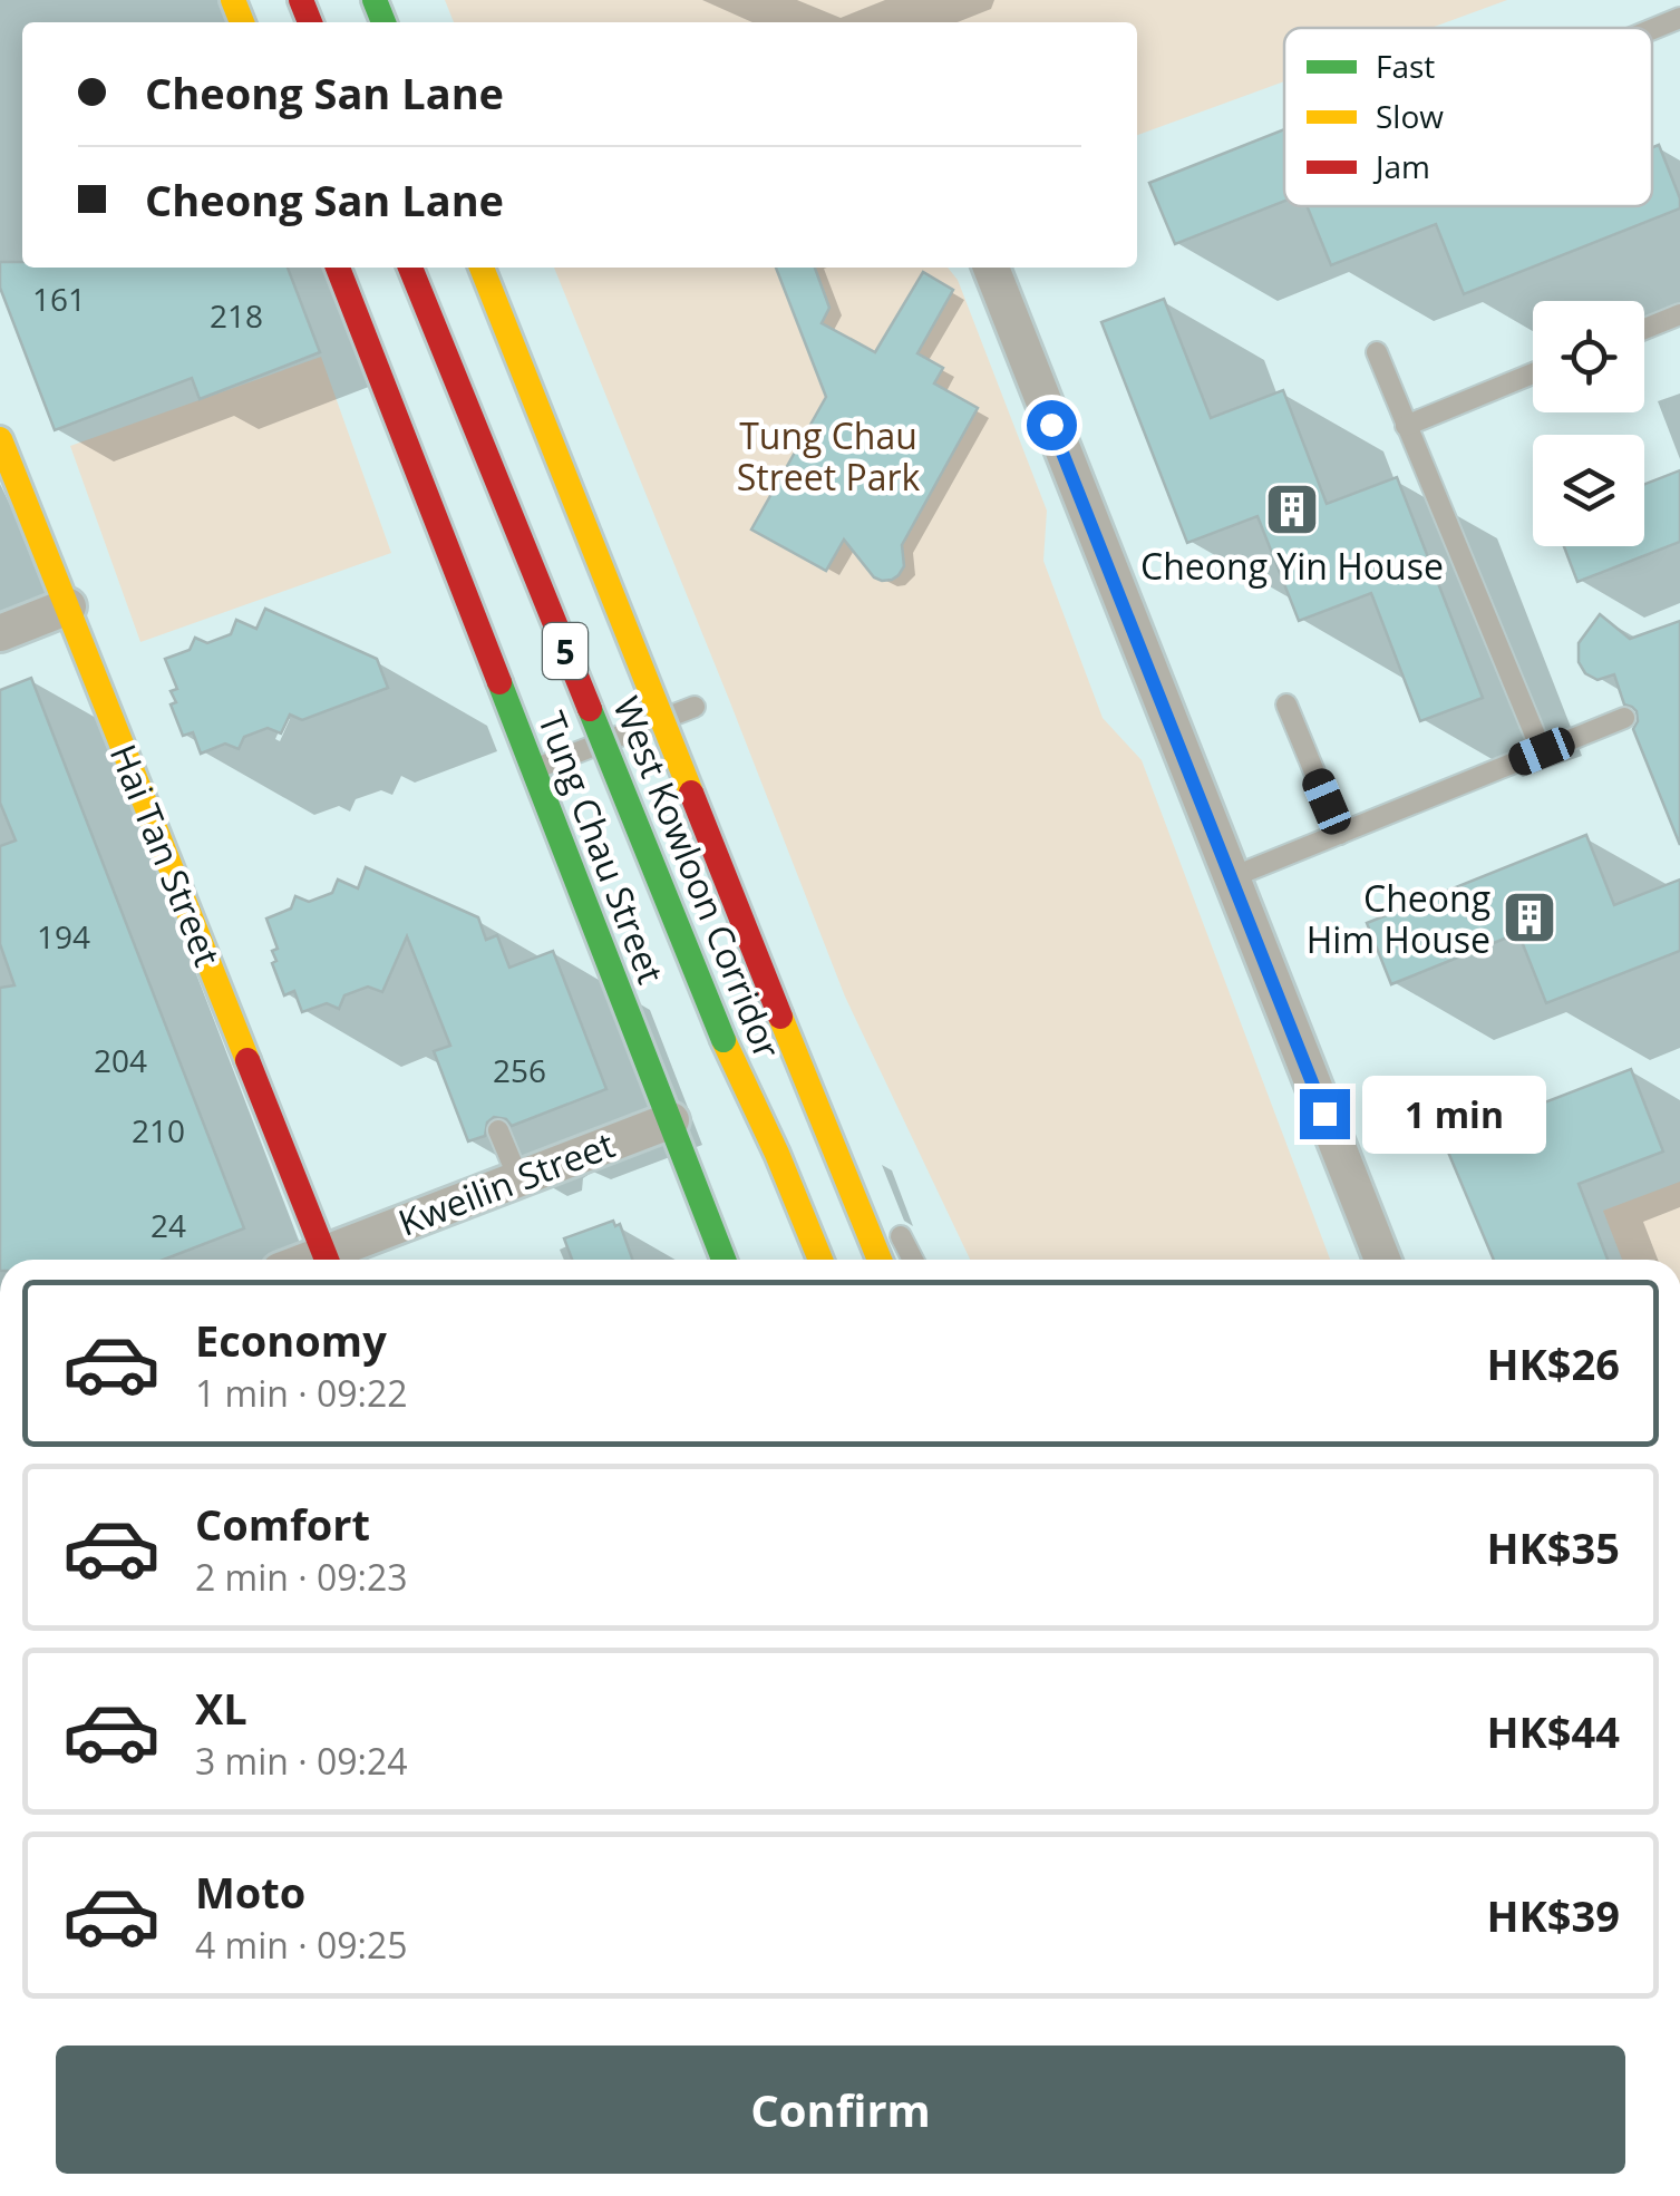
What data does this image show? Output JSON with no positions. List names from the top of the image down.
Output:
{
  "streets": {
    "main road": [
      "5",
      "Tung Chau Street",
      "Hai Tan Street",
      "West Kowloon Corridor"
    ],
    "street": ["Kweilin Street"]
  },
  "crossings": [
    ["Tung Chau Street", "Kweilin Street"]
  ],
  "parks": ["Tung Chau Street Park"],
  "places": {
    "building": ["Cheong Yin House", "Cheong Him House"]
  },
  "house_numbers": [
    "161",
    "218",
    "194",
    "204",
    "256",
    "210",
    "24"
  ],
  "legend": ["Fast", "Slow", "Jam"],
  "page": {
    "banner": ["Cheong San Lane", "Cheong San Lane"],
    "bubble": "1 min",
    "list": [
      {
        "name": "Economy",
        "note": "1 min · 09:22",
        "value": "HK$26"
      },
      {
        "name": "Comfort",
        "note": "2 min · 09:23",
        "value": "HK$35"
      },
      {
        "name": "XL",
        "note": "3 min · 09:24",
        "value": "HK$44"
      },
      {
        "name": "Moto",
        "note": "4 min · 09:25",
        "value": "HK$39"
      }
    ],
    "buttons": "Confirm"
  }
}
